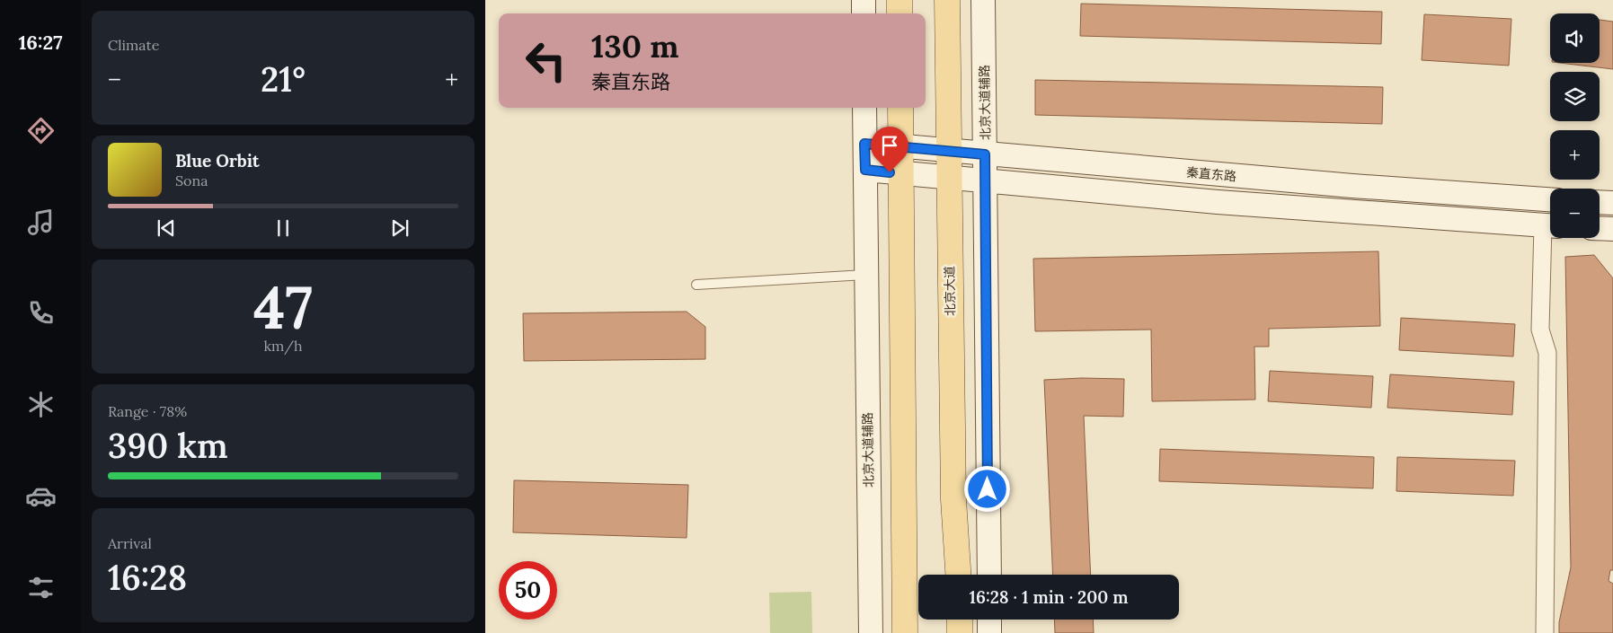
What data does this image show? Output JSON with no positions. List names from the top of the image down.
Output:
{
  "streets": {
    "main road": ["北京大道"],
    "street": ["北京大道辅路", "秦直东路"]
  },
  "crossings": [
    ["北京大道辅路", "秦直东路"],
    ["秦直东路", "北京大道"]
  ],
  "page": {
    "tabs": "16:27",
    "tile": [
      "Climate",
      ["47", "km/h"],
      ["Range · 78%", "390 km"],
      ["Arrival", "16:28"]
    ],
    "map_buttons": ["+", "−"],
    "turn": ["130 m", "秦直东路"],
    "heat": ["−", "21°", "+"],
    "song": ["Blue Orbit", "Sona"],
    "limit": "50",
    "trip": "16:28 · 1 min · 200 m"
  }
}
